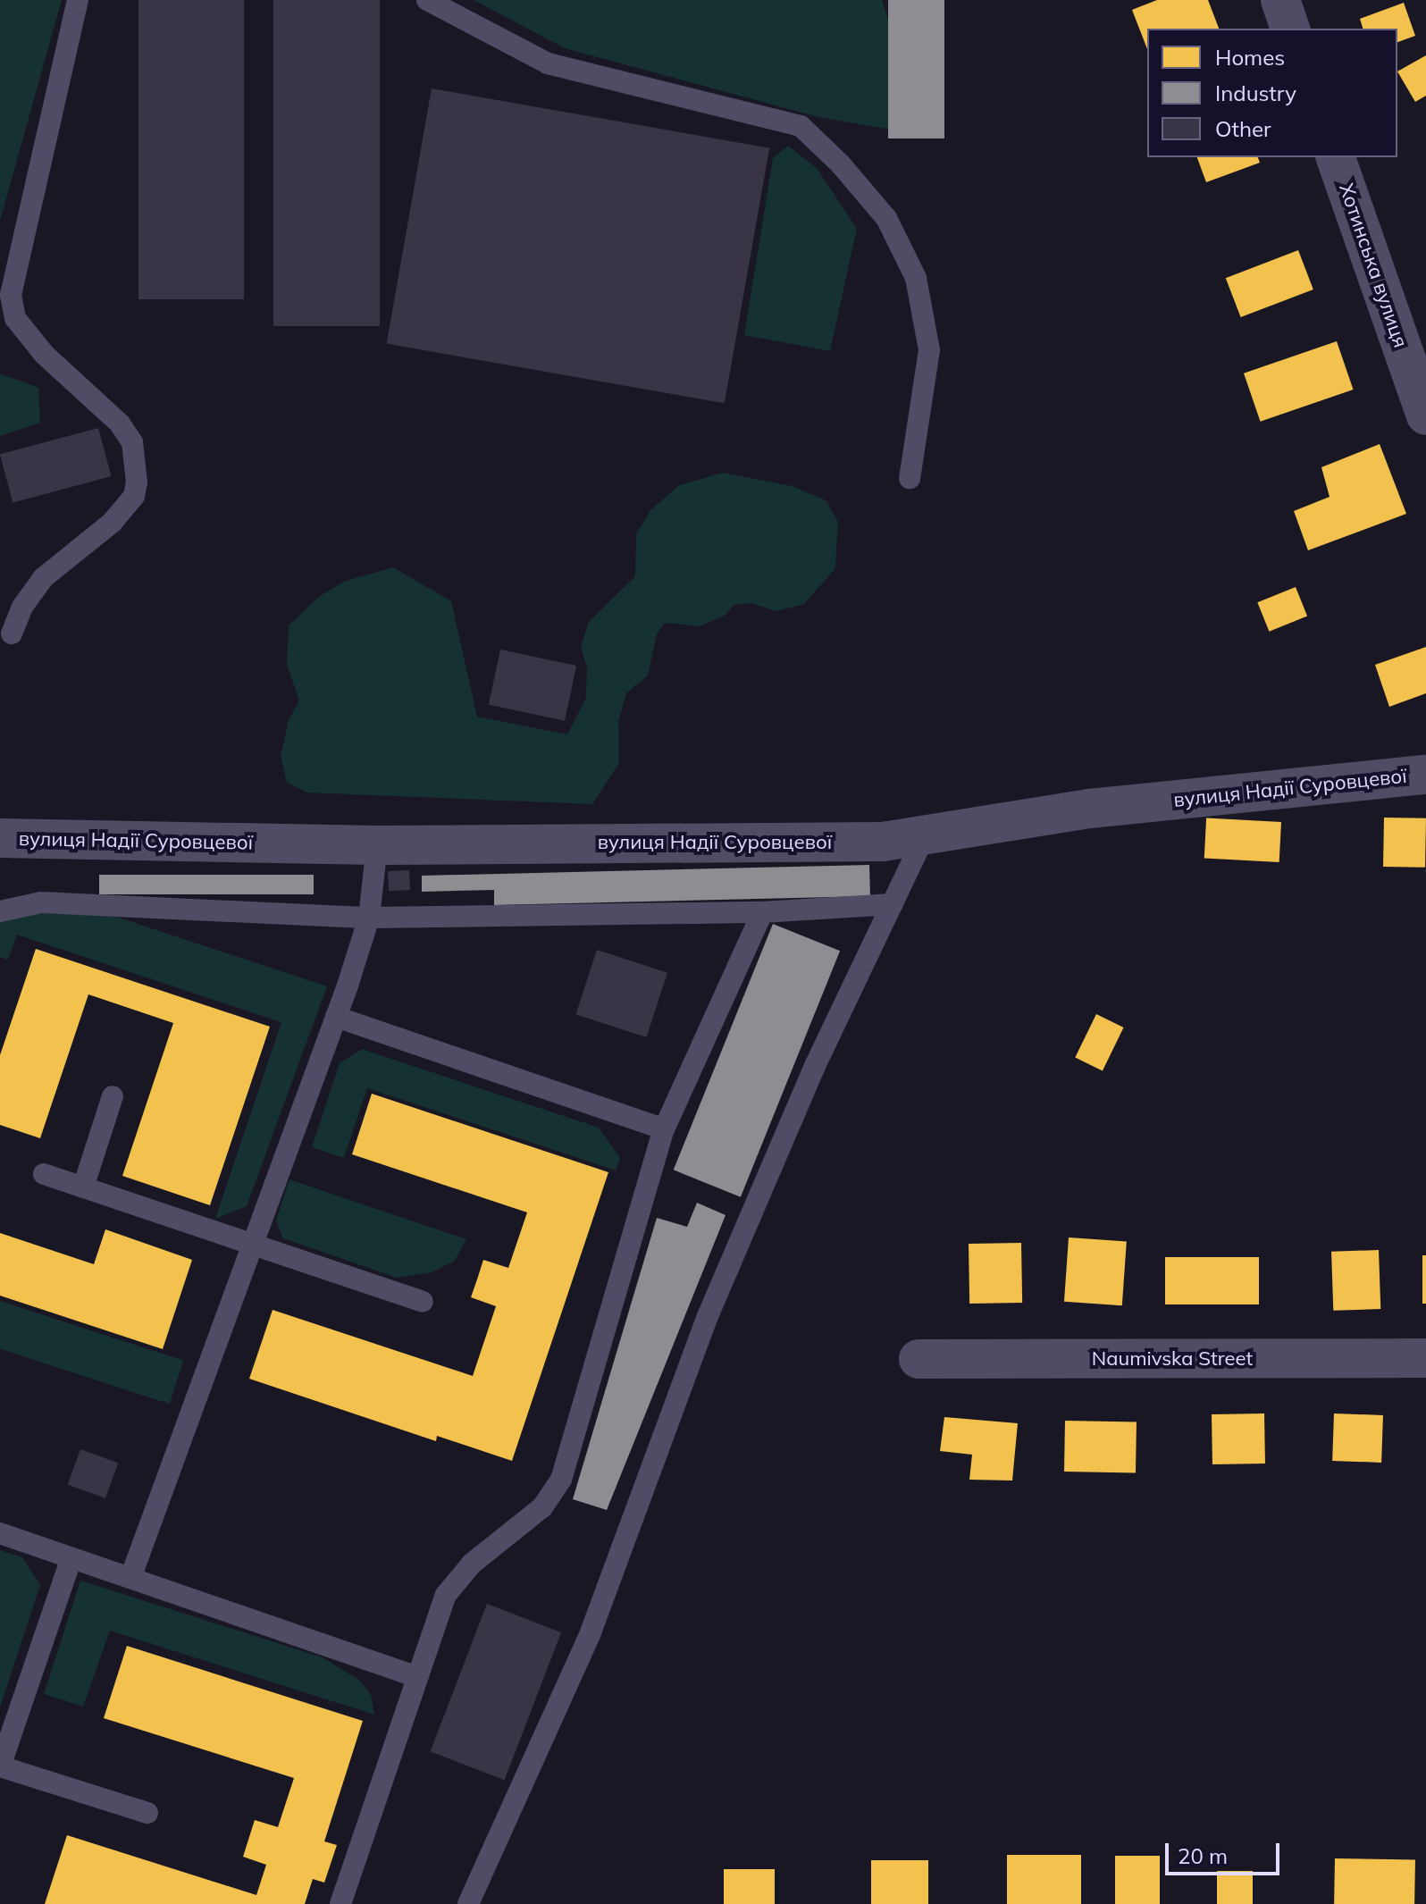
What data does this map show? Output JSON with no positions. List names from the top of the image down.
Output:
{
  "streets": {
    "street": ["Хотинська вулиця", "вулиця Надії Суровцевої", "Naumivska Street"]
  },
  "legend": ["Homes", "Industry", "Other"],
  "scale_bar": "20 m"
}
